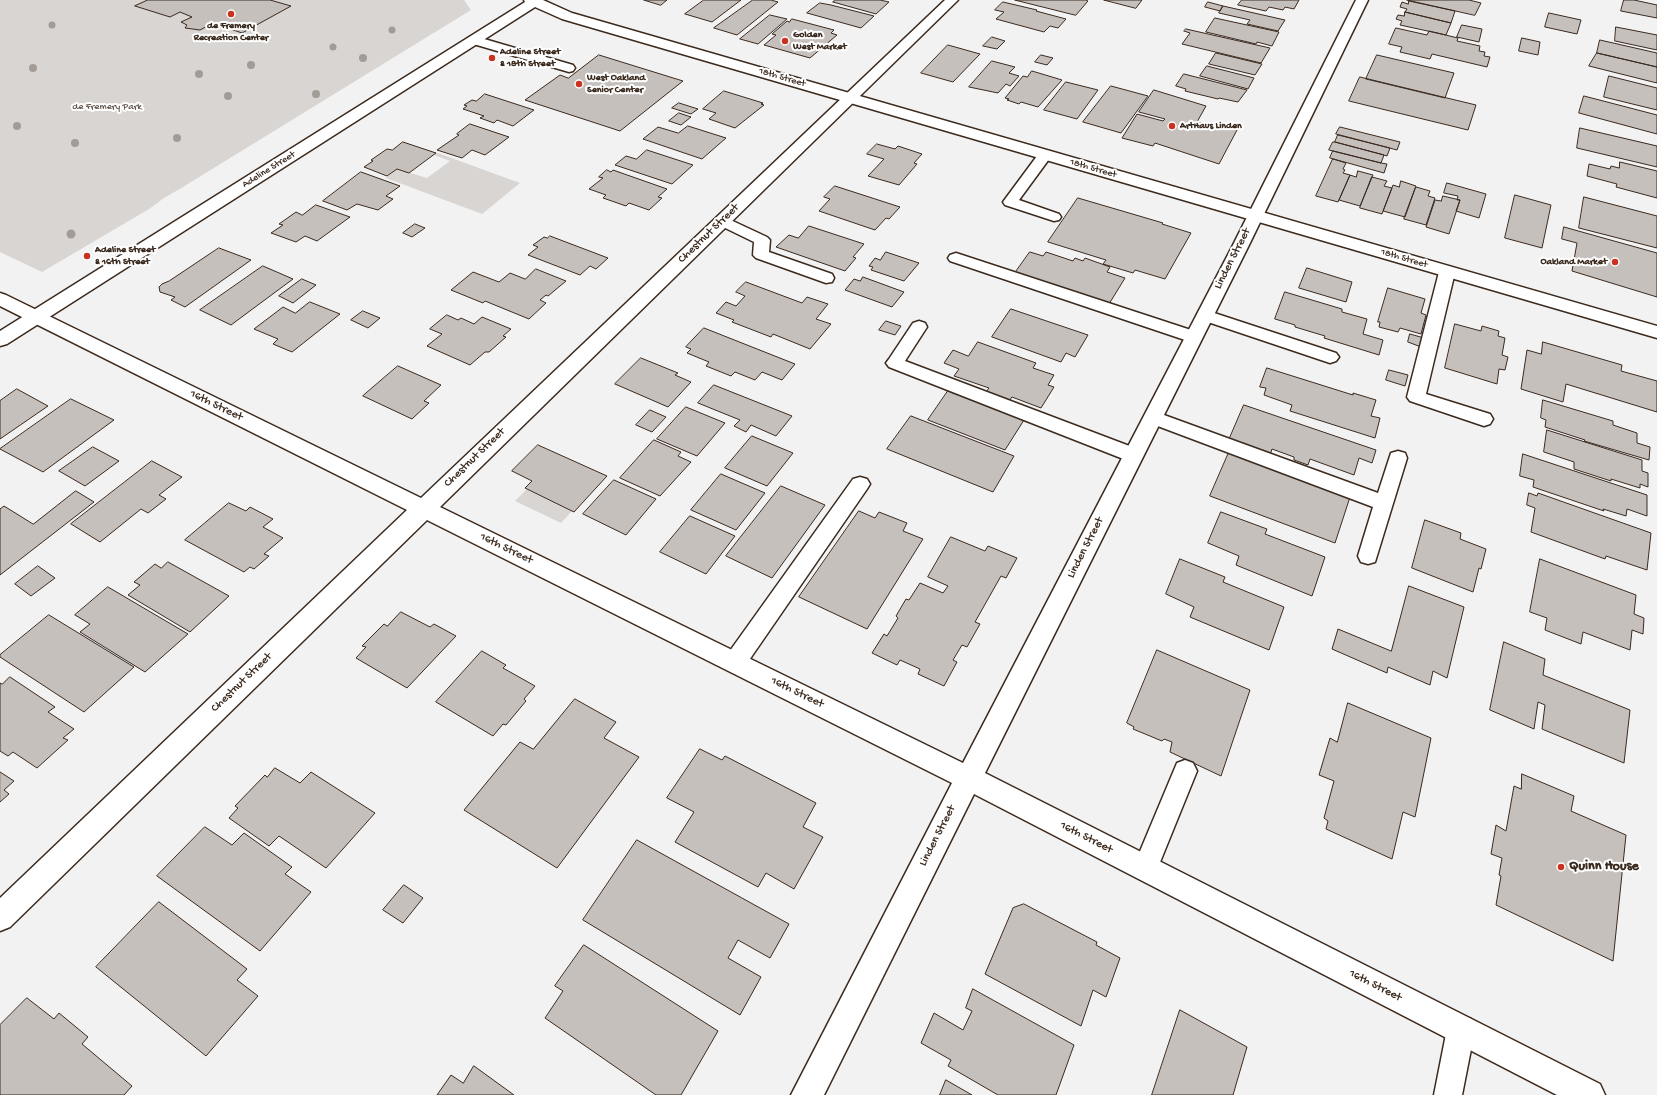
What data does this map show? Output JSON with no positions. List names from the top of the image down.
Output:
{
  "streets": {
    "street": [
      "18th Street",
      "Adeline Street",
      "Chestnut Street",
      "Linden Street",
      "16th Street"
    ]
  },
  "crossings": [
    ["18th Street", "Adeline Street"],
    ["18th Street", "Chestnut Street"],
    ["18th Street", "Linden Street"],
    ["Adeline Street", "16th Street"],
    ["Chestnut Street", "16th Street"],
    ["Linden Street", "16th Street"]
  ],
  "parks": ["de Fremery Park"],
  "places": [
    "de Fremery Recreation Center",
    "Golden West Market",
    "Adeline Street & 18th Street",
    "West Oakland Senior Center",
    "ArtHaus Linden",
    "Adeline Street & 16th Street",
    "Oakland Market",
    "Quinn House"
  ]
}
